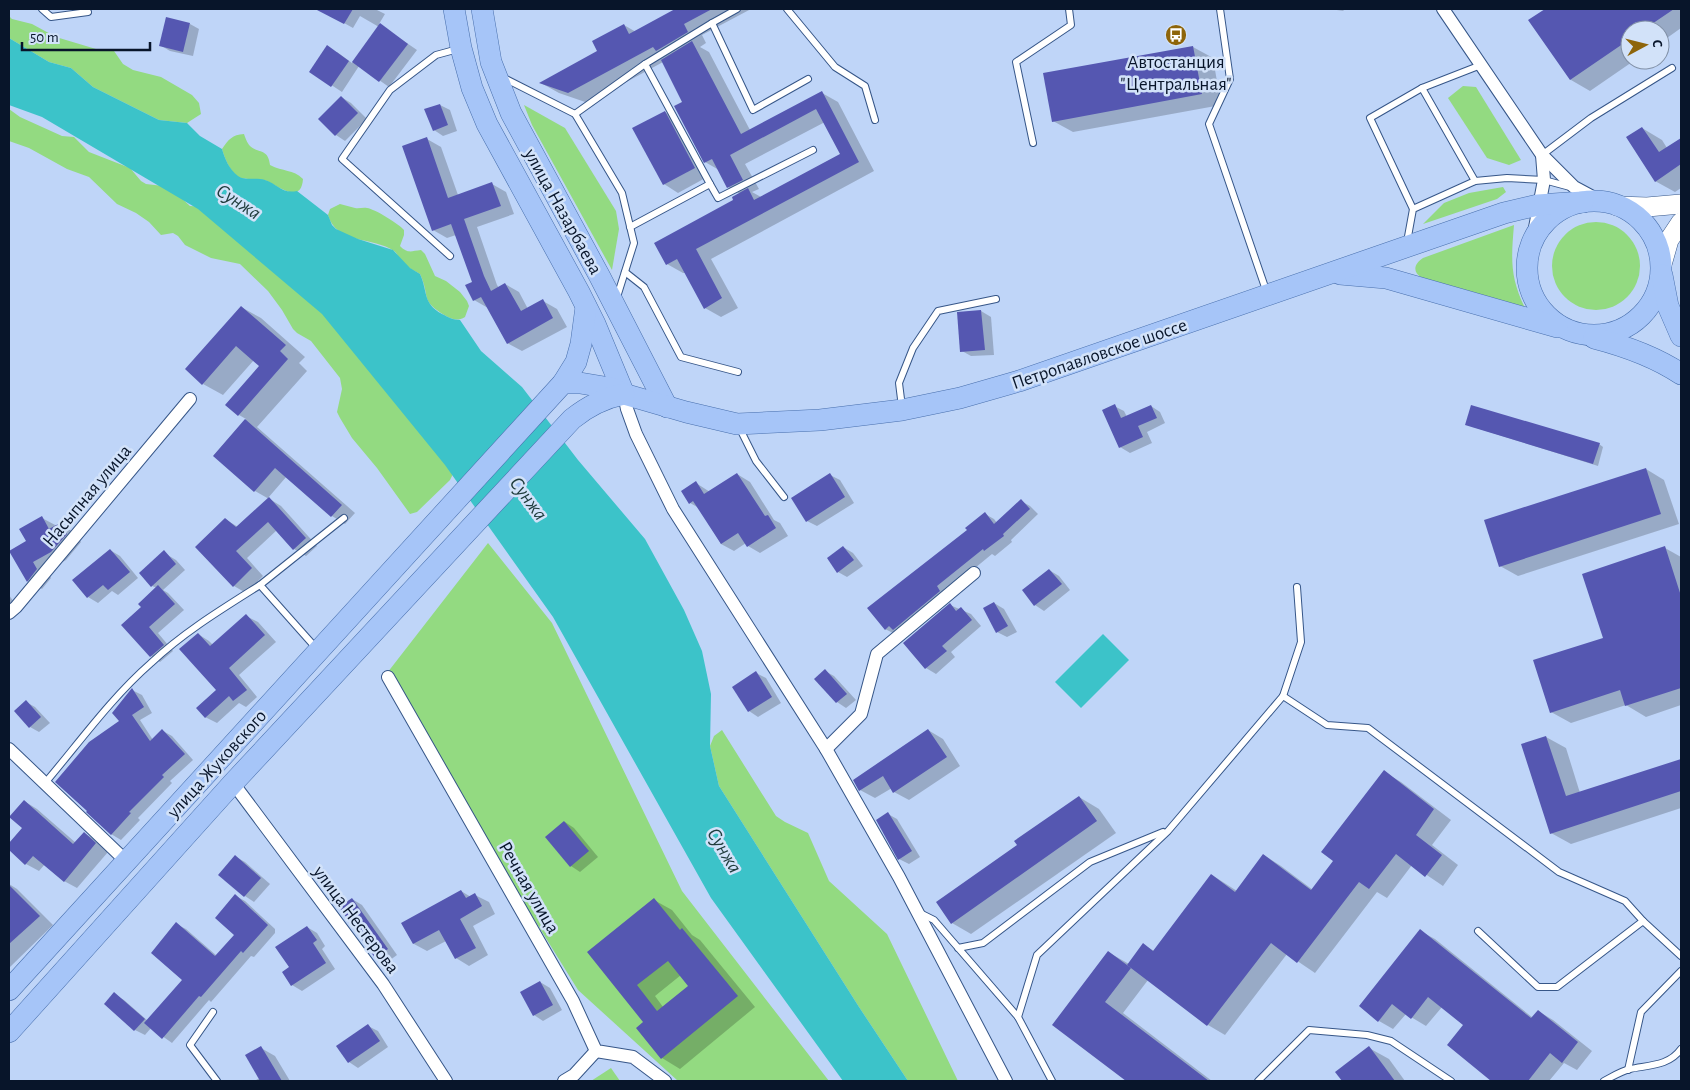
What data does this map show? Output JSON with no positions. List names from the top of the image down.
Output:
{
  "streets": {
    "main road": ["улица Назарбаева", "Петропавловское шоссе", "улица Жуковского"],
    "street": ["Насыпная улица", "Речная улица", "улица Нестерова"]
  },
  "crossings": [
    ["улица Назарбаева", "Петропавловское шоссе"],
    ["улица Назарбаева", "улица Жуковского"],
    ["Петропавловское шоссе", "улица Жуковского"]
  ],
  "water": ["Сунжа"],
  "places": {
    "bus stop": ["Автостанция \"Центральная\""]
  },
  "scale_bar": "50 m",
  "north": "right"
}
